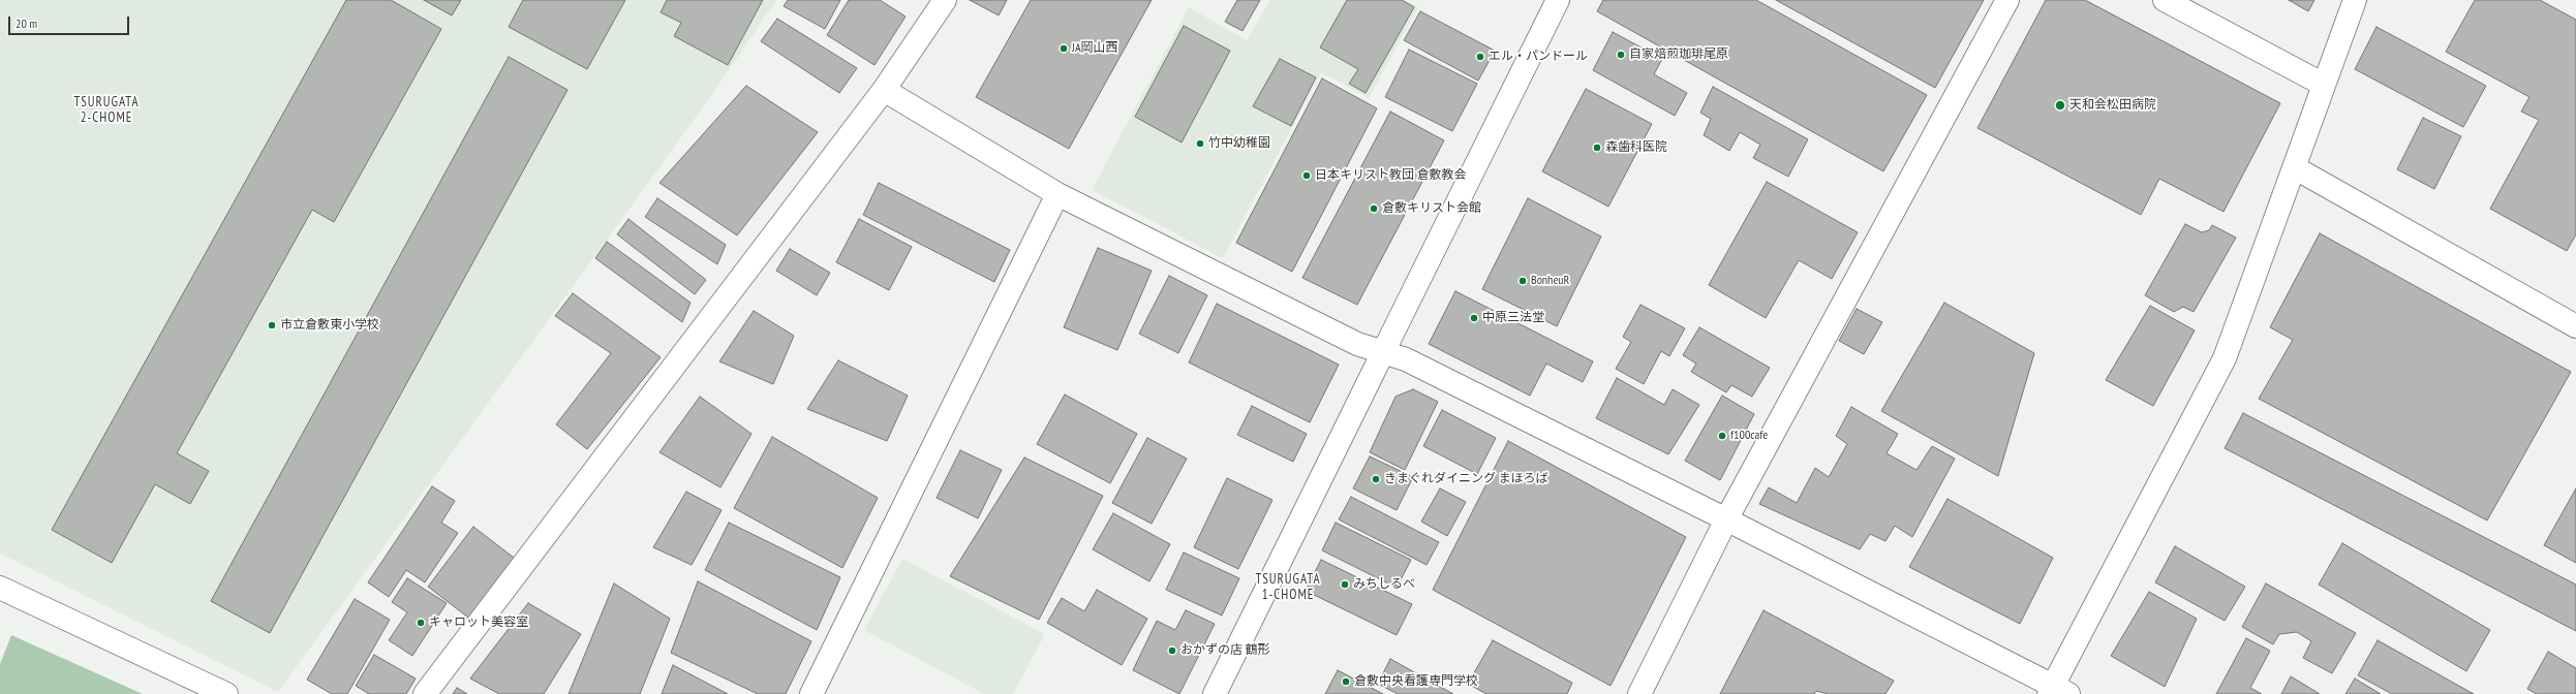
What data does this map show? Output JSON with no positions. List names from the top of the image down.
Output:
{
  "districts": ["TSURUGATA 2-CHOME", "TSURUGATA 1-CHOME"],
  "places": [
    "JA岡山西",
    "自家焙煎珈琲尾原",
    "エル・パンドール",
    "天和会松田病院",
    "竹中幼稚園",
    "森歯科医院",
    "日本キリスト教団 倉敷教会",
    "倉敷キリスト会館",
    "BonheuR",
    "中原三法堂",
    "市立倉敷東小学校",
    "f100cafe",
    "きまぐれダイニング まほろば",
    "みちしるべ",
    "キャロット美容室",
    "おかずの店 鶴形",
    "倉敷中央看護専門学校"
  ],
  "scale_bar": "20 m"
}
